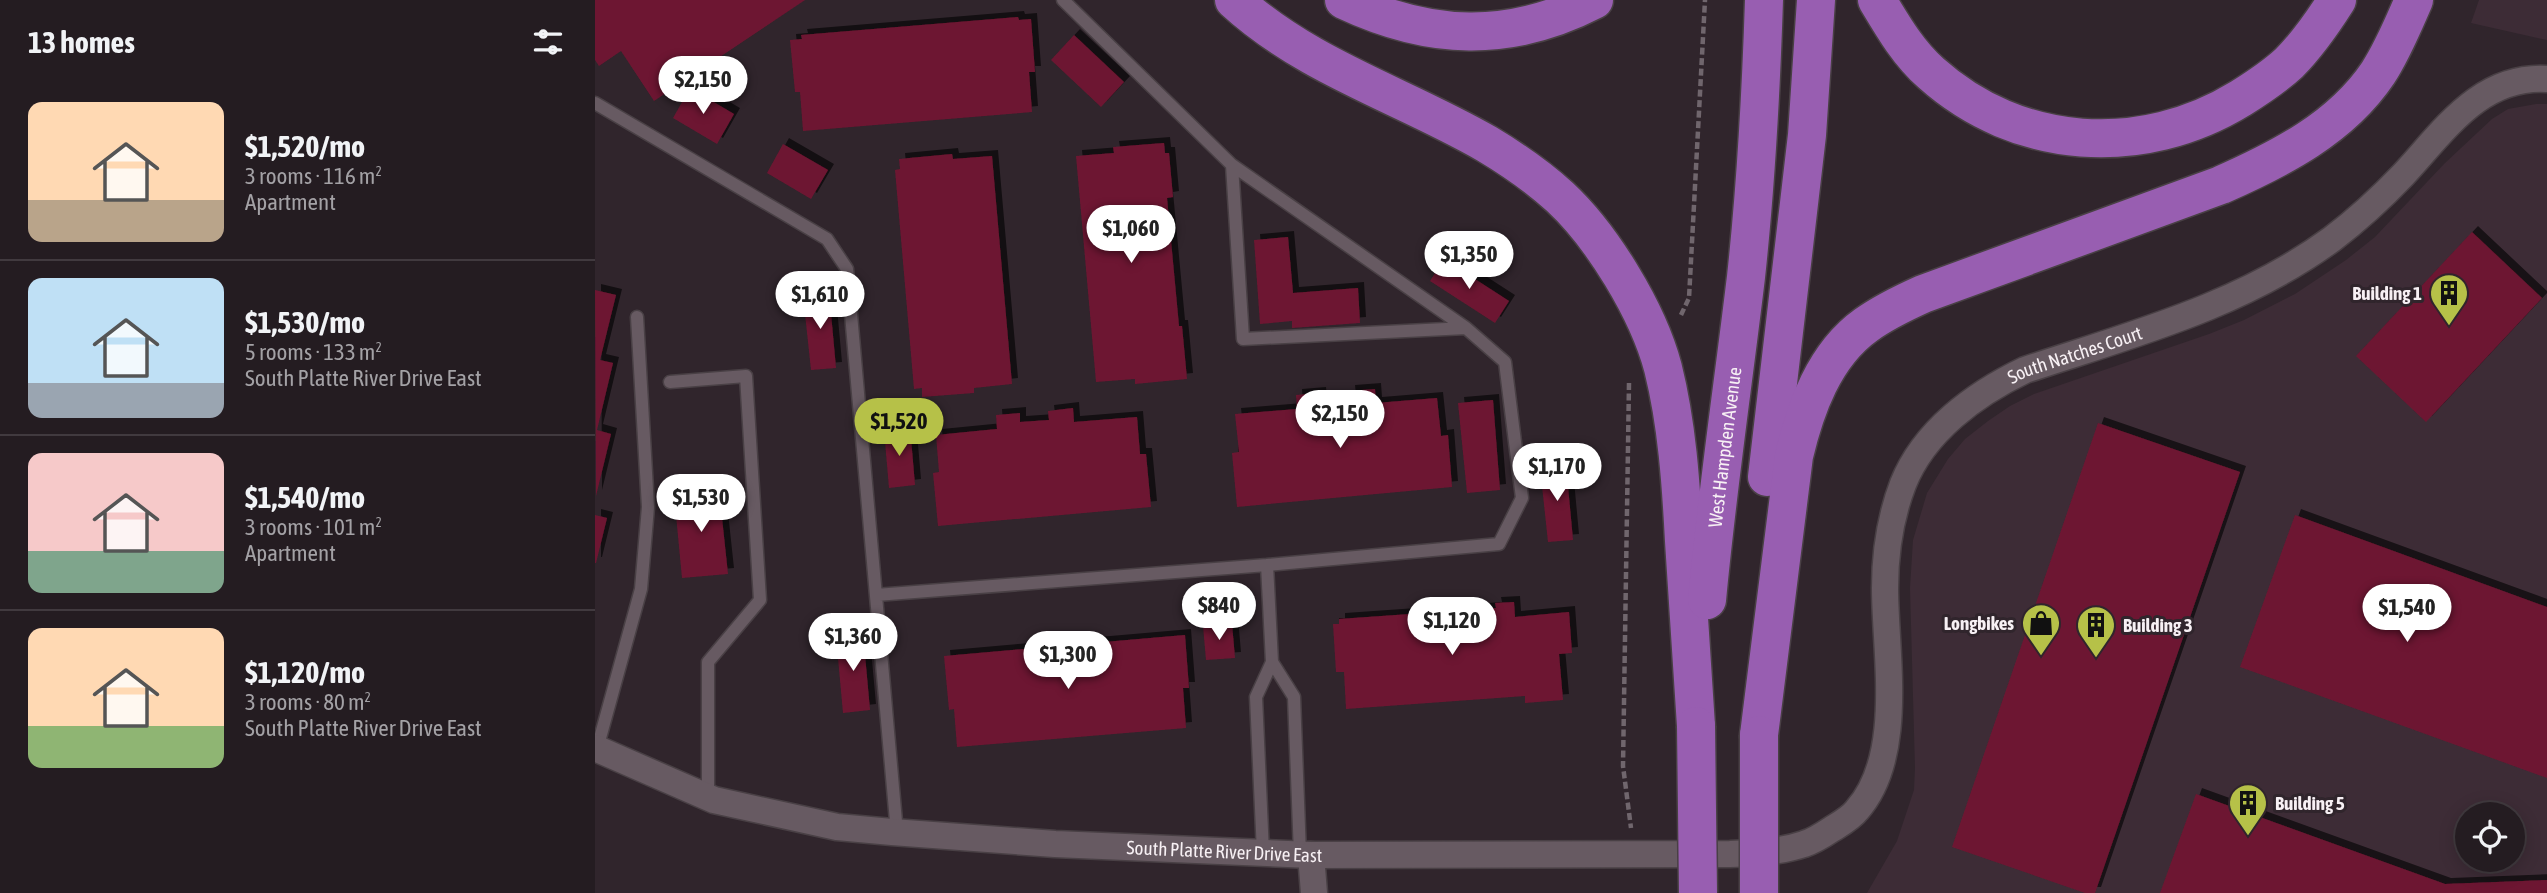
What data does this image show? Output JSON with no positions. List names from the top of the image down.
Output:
{
  "streets": {
    "highway": ["West Hampden Avenue"],
    "street": ["South Natches Court", "South Platte River Drive East"]
  },
  "crossings": [
    ["South Natches Court", "South Platte River Drive East"]
  ],
  "places": {
    "building": ["Building 1", "Building 3", "Building 5"],
    "shop": ["Longbikes"]
  },
  "page": {
    "heading": "13 homes",
    "price": [
      "$2,150",
      "$1,060",
      "$1,350",
      "$1,610",
      "$2,150",
      "$1,520",
      "$1,170",
      "$1,530",
      "$840",
      "$1,540",
      "$1,120",
      "$1,360",
      "$1,300"
    ],
    "list": [
      {
        "name": "$1,520/mo",
        "note": "3 rooms · 116 m² · Apartment"
      },
      {
        "name": "$1,530/mo",
        "note": "5 rooms · 133 m² · South Platte River Drive East"
      },
      {
        "name": "$1,540/mo",
        "note": "3 rooms · 101 m² · Apartment"
      },
      {
        "name": "$1,120/mo",
        "note": "3 rooms · 80 m² · South Platte River Drive East"
      }
    ]
  }
}
